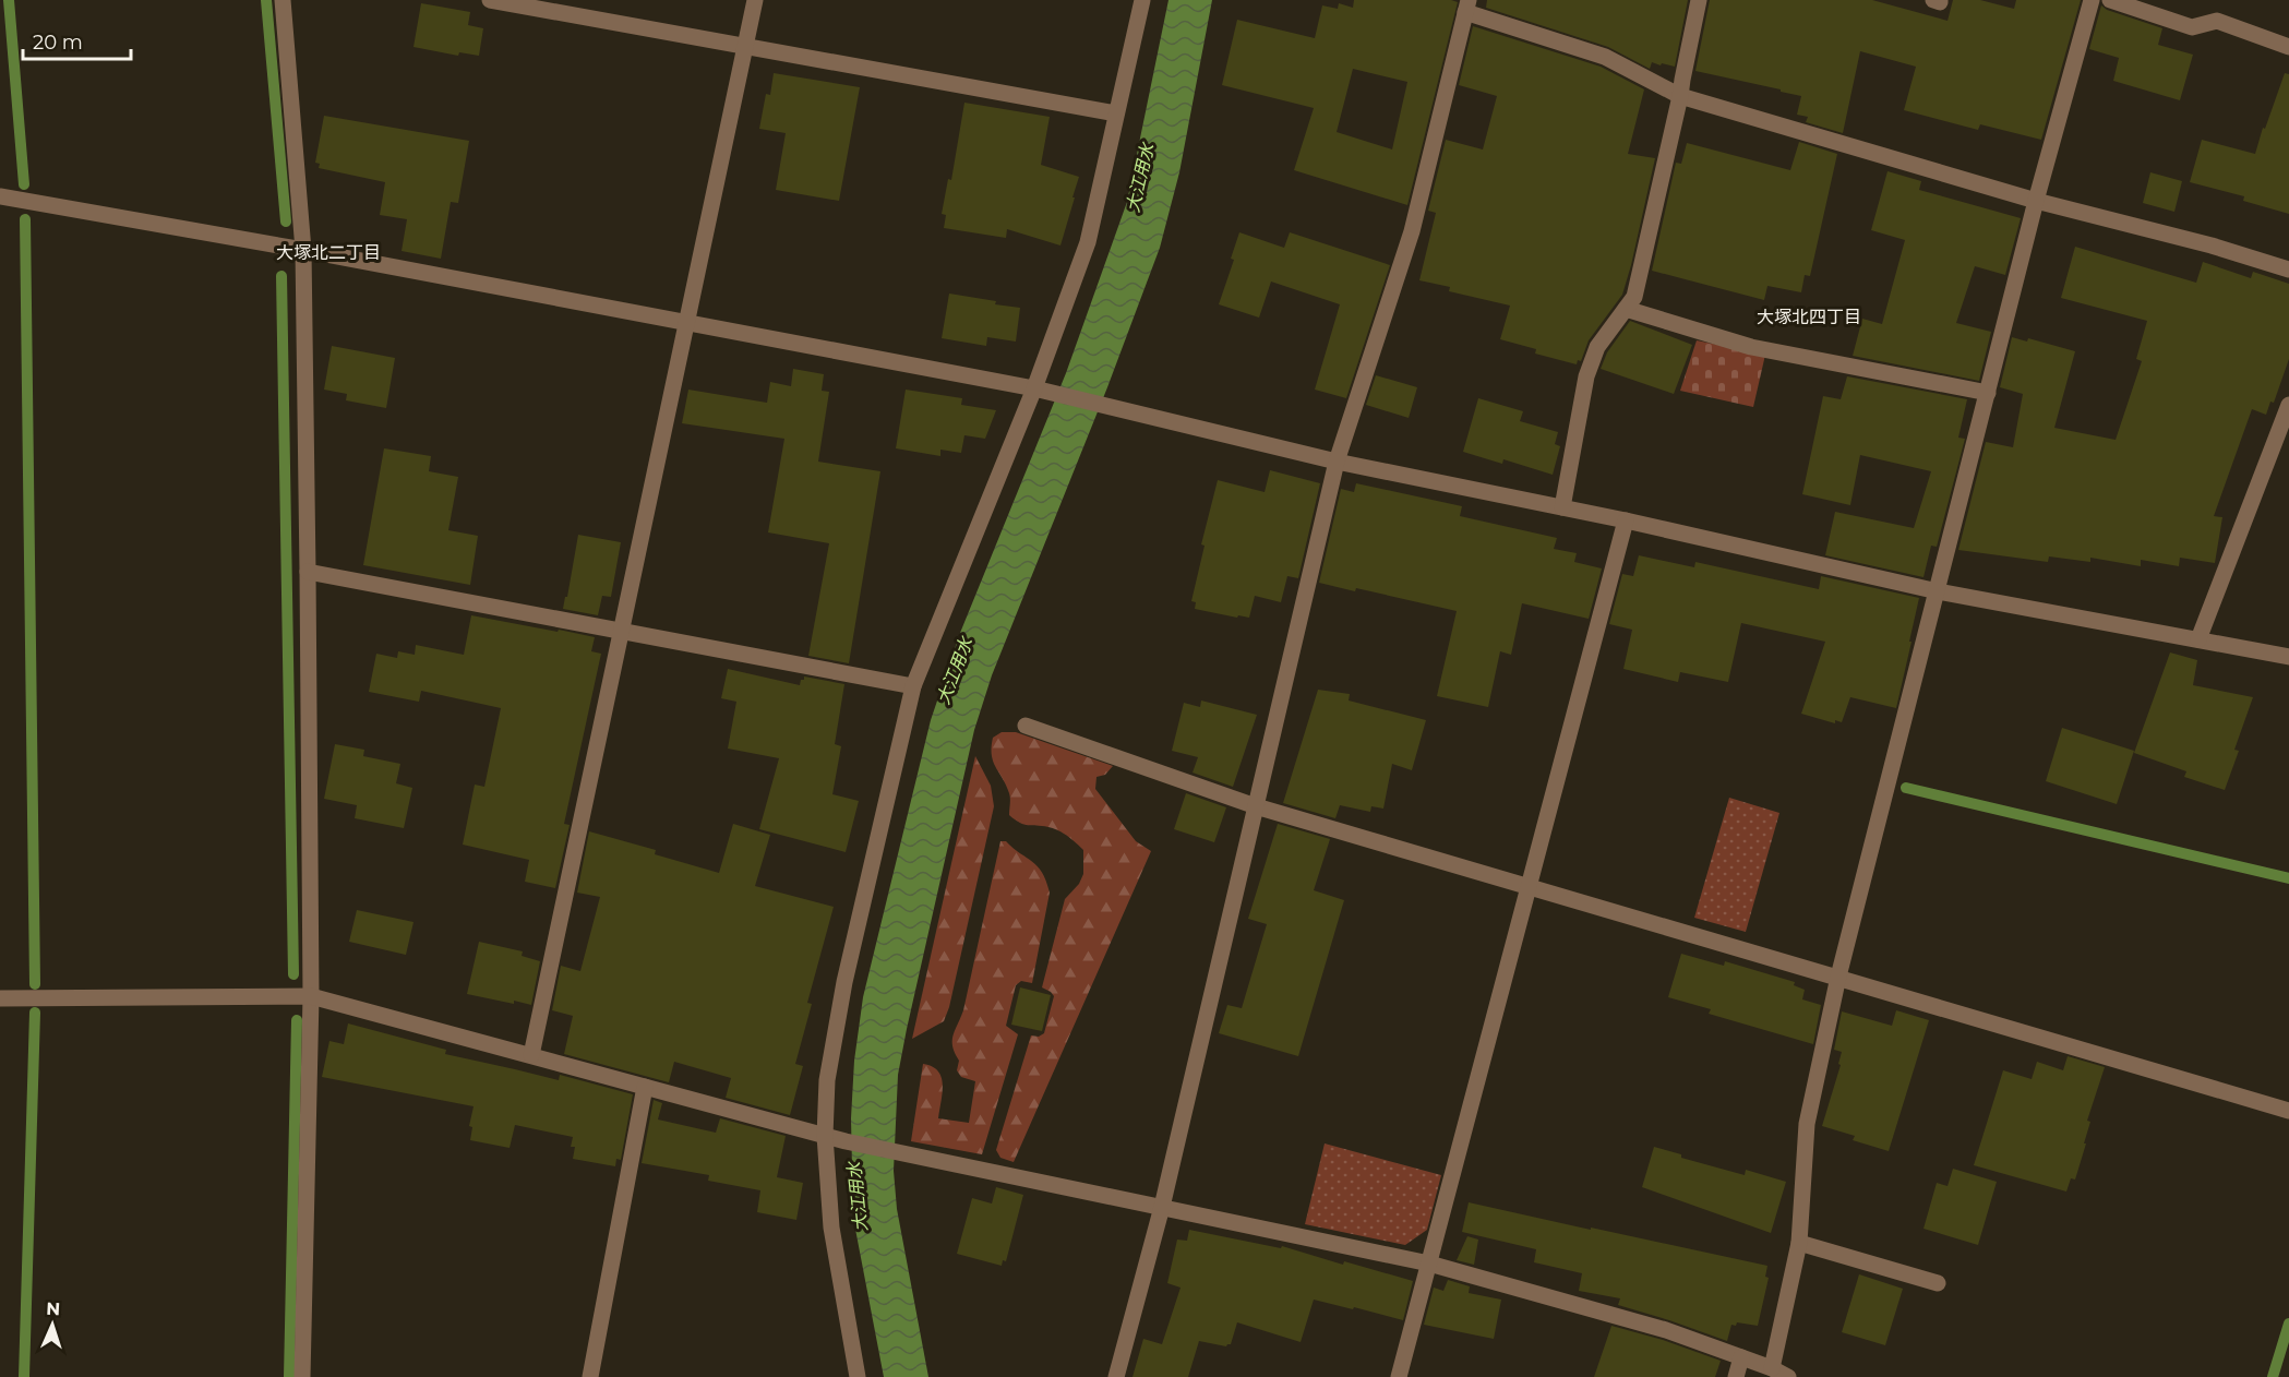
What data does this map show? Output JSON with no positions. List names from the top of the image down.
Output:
{
  "districts": ["大塚北二丁目", "大塚北四丁目"],
  "water": ["大江用水"],
  "scale_bar": "20 m",
  "north": "top"
}
